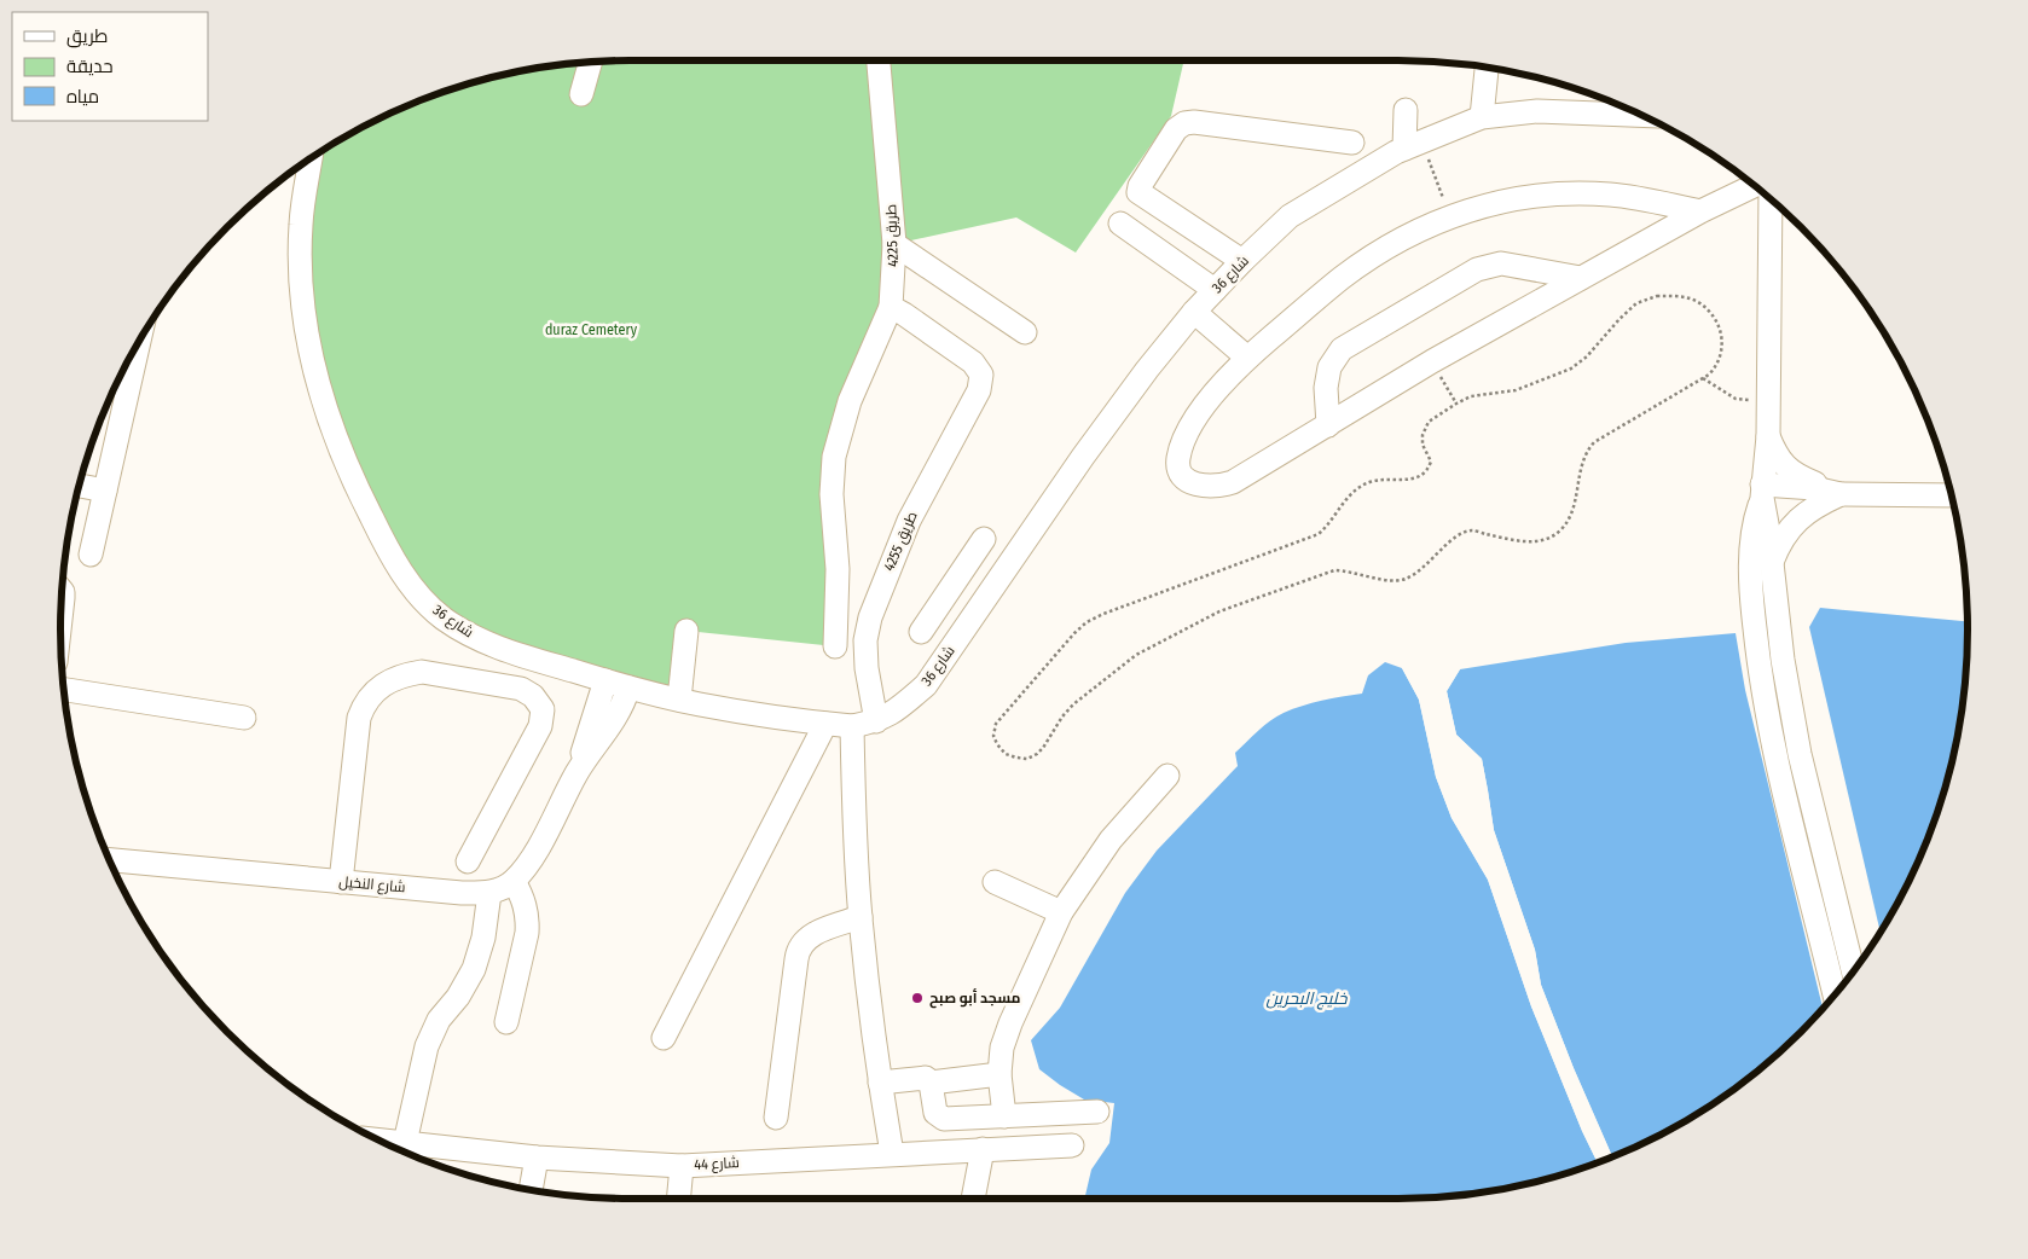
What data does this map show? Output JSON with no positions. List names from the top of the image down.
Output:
{
  "streets": {
    "street": [
      "طريق 4225",
      "شارع 36",
      "طريق 4255",
      "شارع النخيل",
      "شارع 44"
    ]
  },
  "crossings": [
    ["طريق 4225", "طريق 4255"],
    ["شارع 36", "طريق 4255"],
    ["شارع 36", "شارع النخيل"]
  ],
  "water": ["خليج البحرين"],
  "parks": ["duraz Cemetery"],
  "places": ["مسجد أبو صبح"],
  "legend": ["طريق", "حديقة", "مياه"]
}
